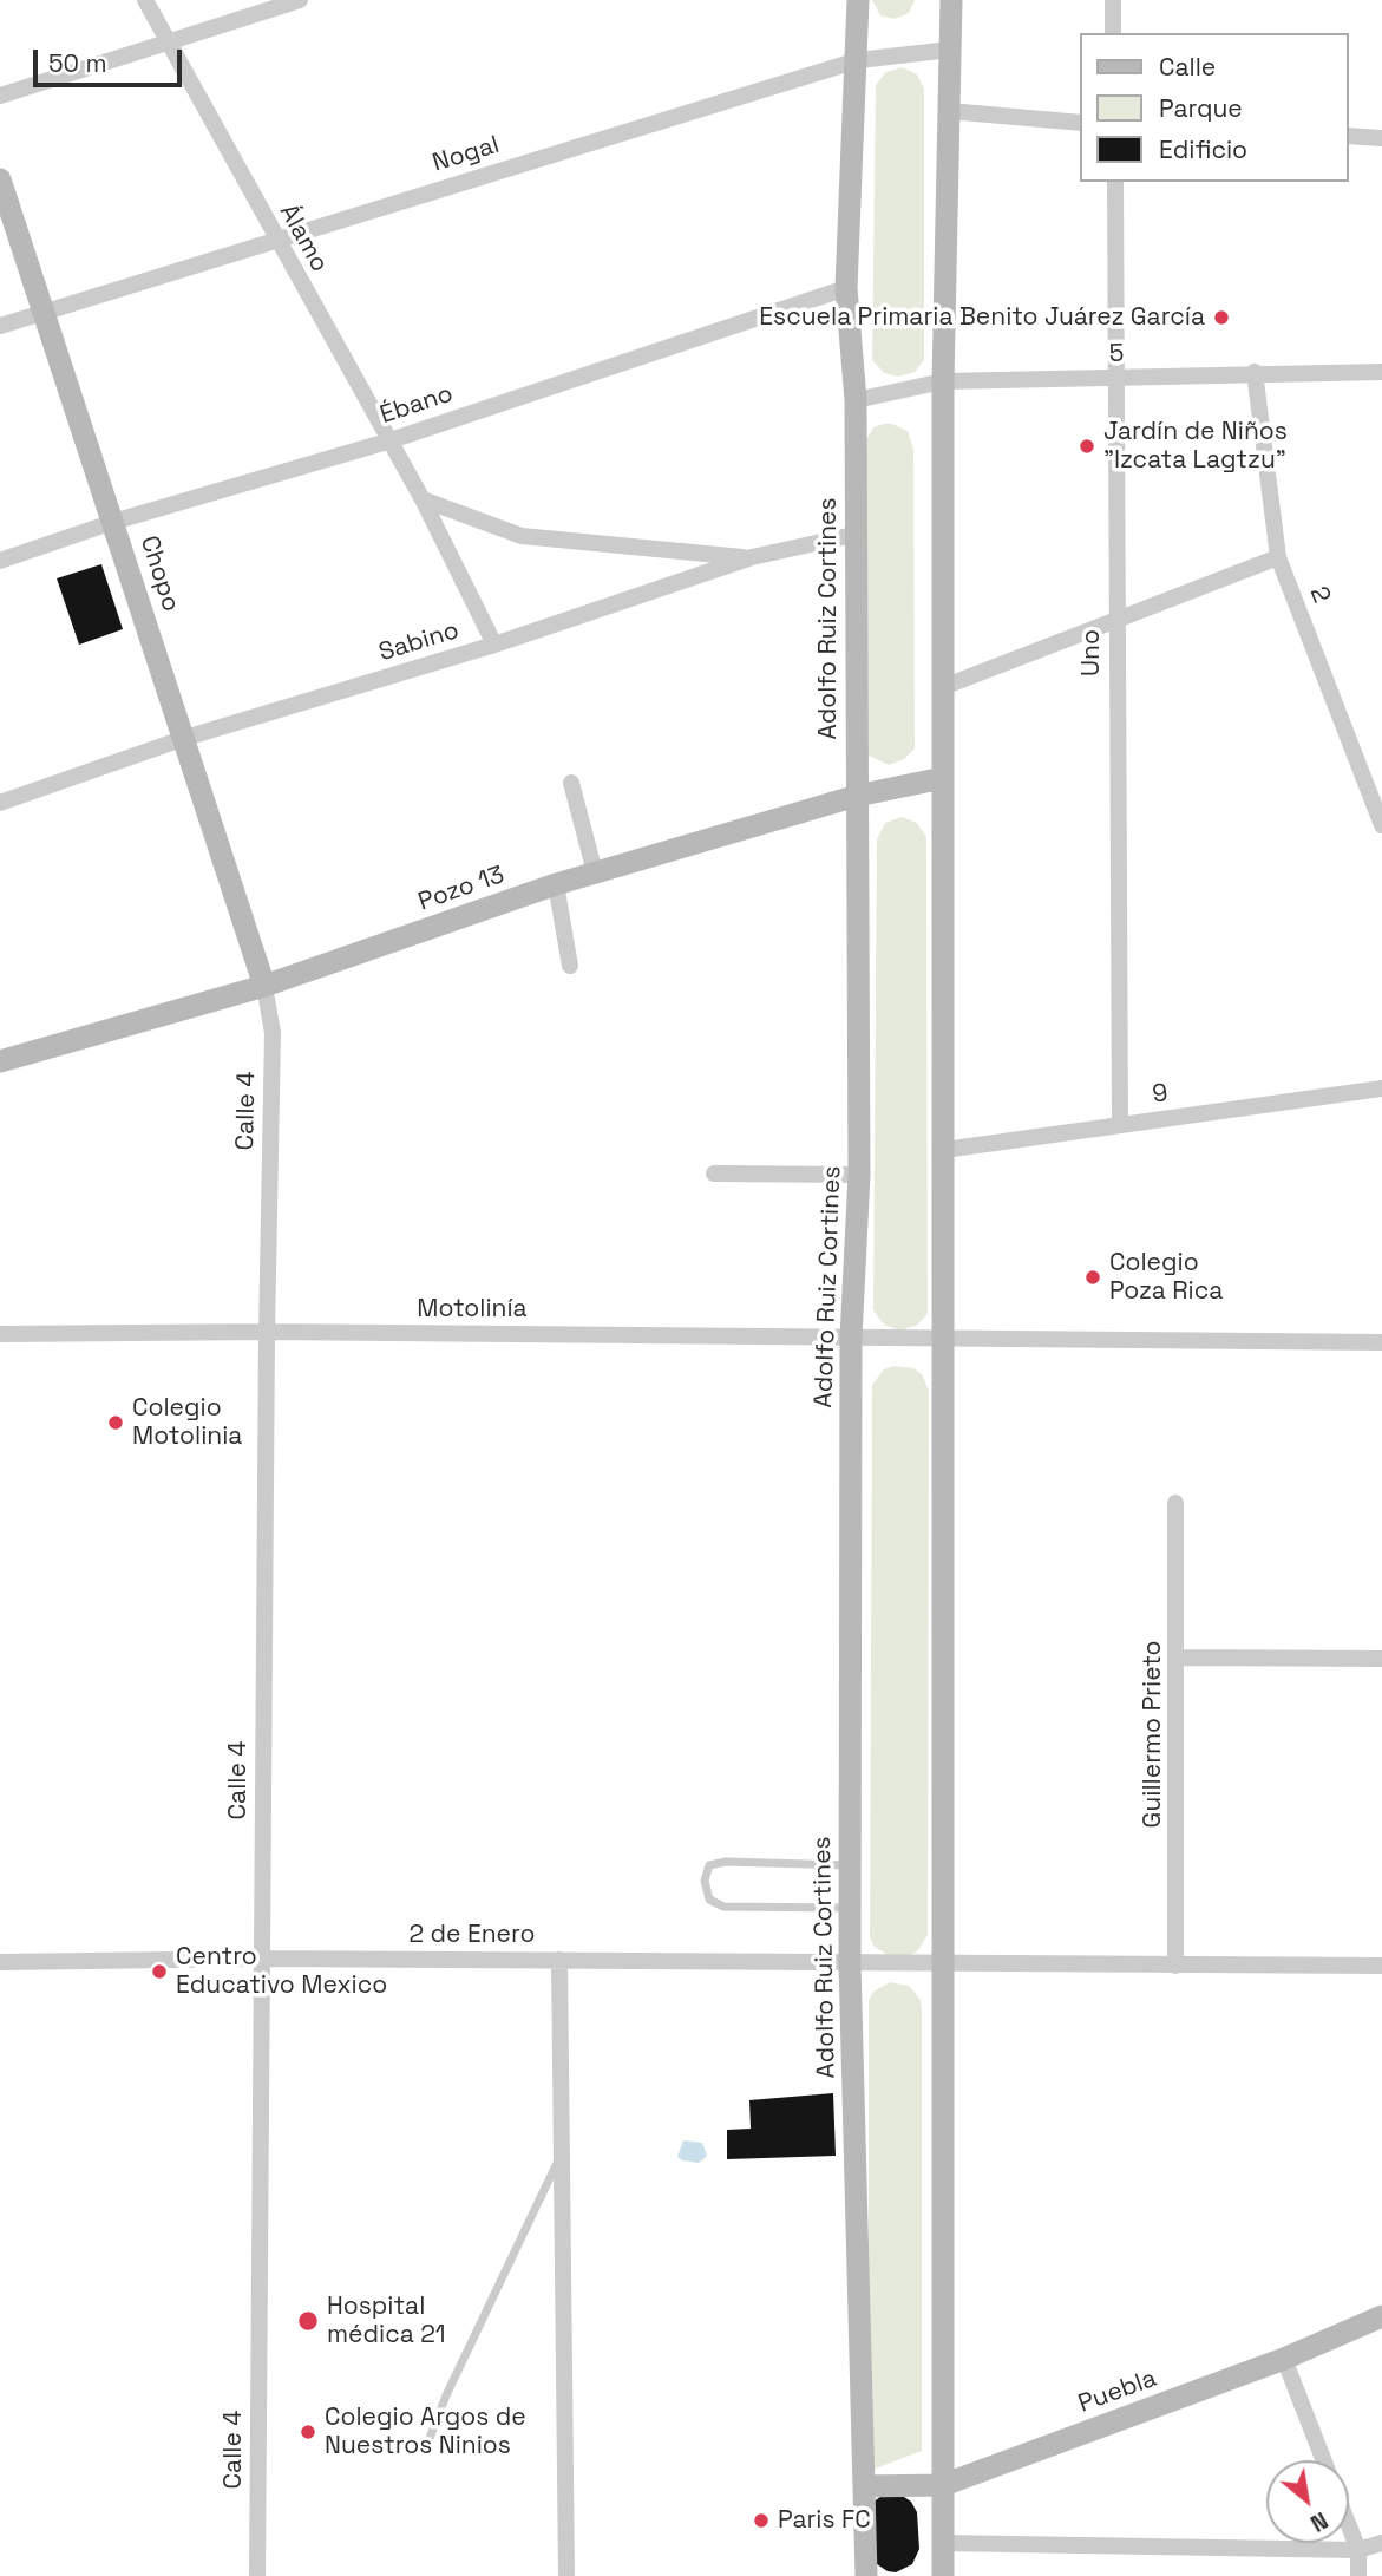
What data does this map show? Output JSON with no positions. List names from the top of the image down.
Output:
{
  "streets": {
    "main road": [
      "Chopo",
      "Adolfo Ruiz Cortines",
      "Pozo 13",
      "Puebla"
    ],
    "street": [
      "Nogal",
      "Álamo",
      "5",
      "Ébano",
      "2",
      "Sabino",
      "Uno",
      "9",
      "Calle 4",
      "Motolinía",
      "Guillermo Prieto",
      "2 de Enero"
    ]
  },
  "crossings": [
    ["Nogal", "Álamo"],
    ["Nogal", "Chopo"],
    ["Nogal", "Adolfo Ruiz Cortines"],
    ["Álamo", "Ébano"],
    ["Álamo", "Sabino"],
    ["5", "2"],
    ["5", "Adolfo Ruiz Cortines"],
    ["5", "Uno"],
    ["Ébano", "Chopo"],
    ["Ébano", "Adolfo Ruiz Cortines"],
    ["Chopo", "Sabino"],
    ["Chopo", "Pozo 13"],
    ["Chopo", "Calle 4"],
    ["Adolfo Ruiz Cortines", "Sabino"],
    ["Adolfo Ruiz Cortines", "Pozo 13"],
    ["Adolfo Ruiz Cortines", "Motolinía"],
    ["Adolfo Ruiz Cortines", "2 de Enero"],
    ["Adolfo Ruiz Cortines", "Puebla"],
    ["Uno", "9"],
    ["Pozo 13", "Calle 4"],
    ["Calle 4", "Motolinía"],
    ["Calle 4", "2 de Enero"],
    ["Guillermo Prieto", "2 de Enero"]
  ],
  "places": [
    "Escuela Primaria Benito Juárez García",
    "Jardín de Niños \"Izcata Lagtzu\"",
    "Colegio Poza Rica",
    "Colegio Motolinia",
    "Centro Educativo Mexico",
    "Hospital médica 21",
    "Colegio Argos de Nuestros Ninios",
    "Paris FC"
  ],
  "legend": ["Calle", "Parque", "Edificio"],
  "scale_bar": "50 m",
  "north": "bottom right"
}
